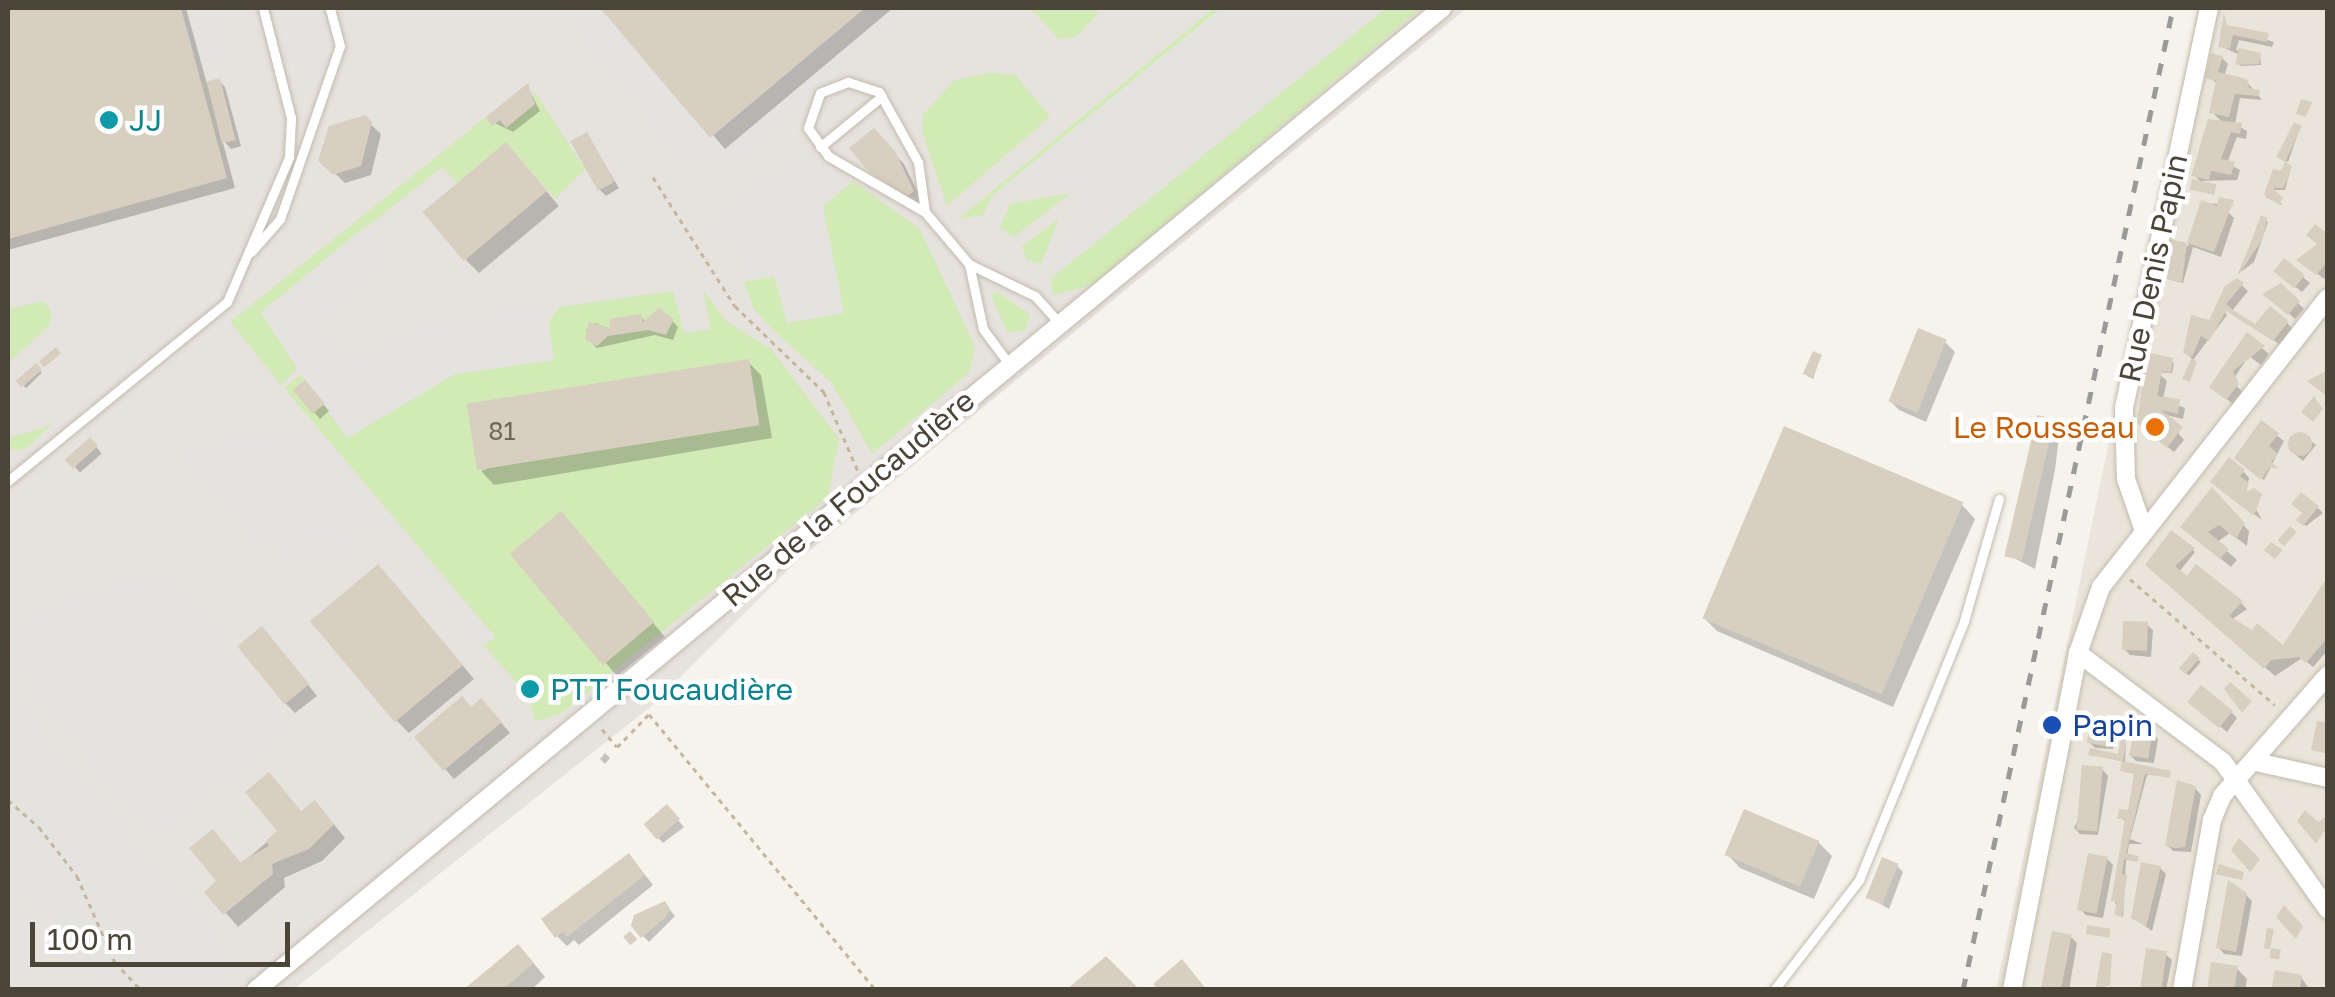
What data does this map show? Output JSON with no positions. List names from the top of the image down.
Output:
{
  "streets": {
    "street": ["Rue Denis Papin", "Rue de la Foucaudière"]
  },
  "places": [
    "JJ",
    "Le Rousseau",
    "PTT Foucaudière",
    "Papin"
  ],
  "house_numbers": ["81"],
  "scale_bar": "100 m"
}
